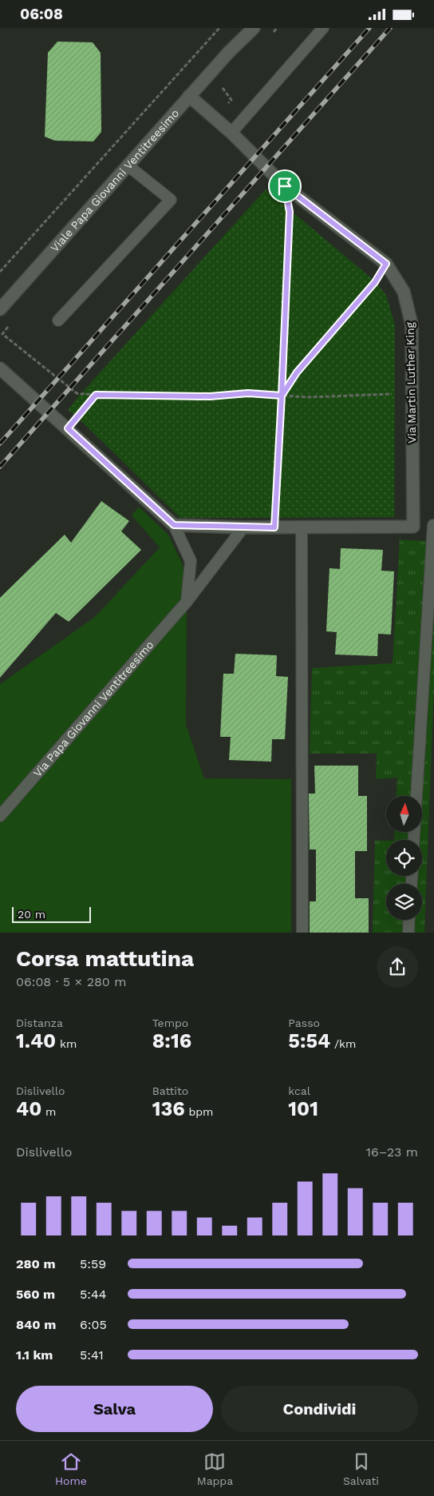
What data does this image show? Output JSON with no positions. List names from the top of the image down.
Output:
{
  "streets": {
    "street": ["Viale Papa Giovanni Ventitreesimo", "Via Martin Luther King"],
    "lane": ["Via Papa Giovanni Ventitreesimo"]
  },
  "crossings": [
    ["Viale Papa Giovanni Ventitreesimo", "Via Martin Luther King"]
  ],
  "scale_bar": "20 m",
  "north": "top",
  "page": {
    "status": "06:08",
    "scale": "20 m",
    "heading": ["Corsa mattutina", "06:08 · 5 × 280 m"],
    "stats": [
      ["Distanza", "1.40 km"],
      ["Tempo", "8:16"],
      ["Passo", "5:54 /km"],
      ["Dislivello", "40 m"],
      ["Battito", "136 bpm"],
      ["kcal", "101"]
    ],
    "chart": ["Dislivello", "16–23 m"],
    "list": [
      {
        "name": "280 m",
        "note": "5:59"
      },
      {
        "name": "560 m",
        "note": "5:44"
      },
      {
        "name": "840 m",
        "note": "6:05"
      },
      {
        "name": "1.1 km",
        "note": "5:41"
      }
    ],
    "buttons": ["Salva", "Condividi"],
    "tabs": ["Home", "Mappa", "Salvati"]
  }
}
